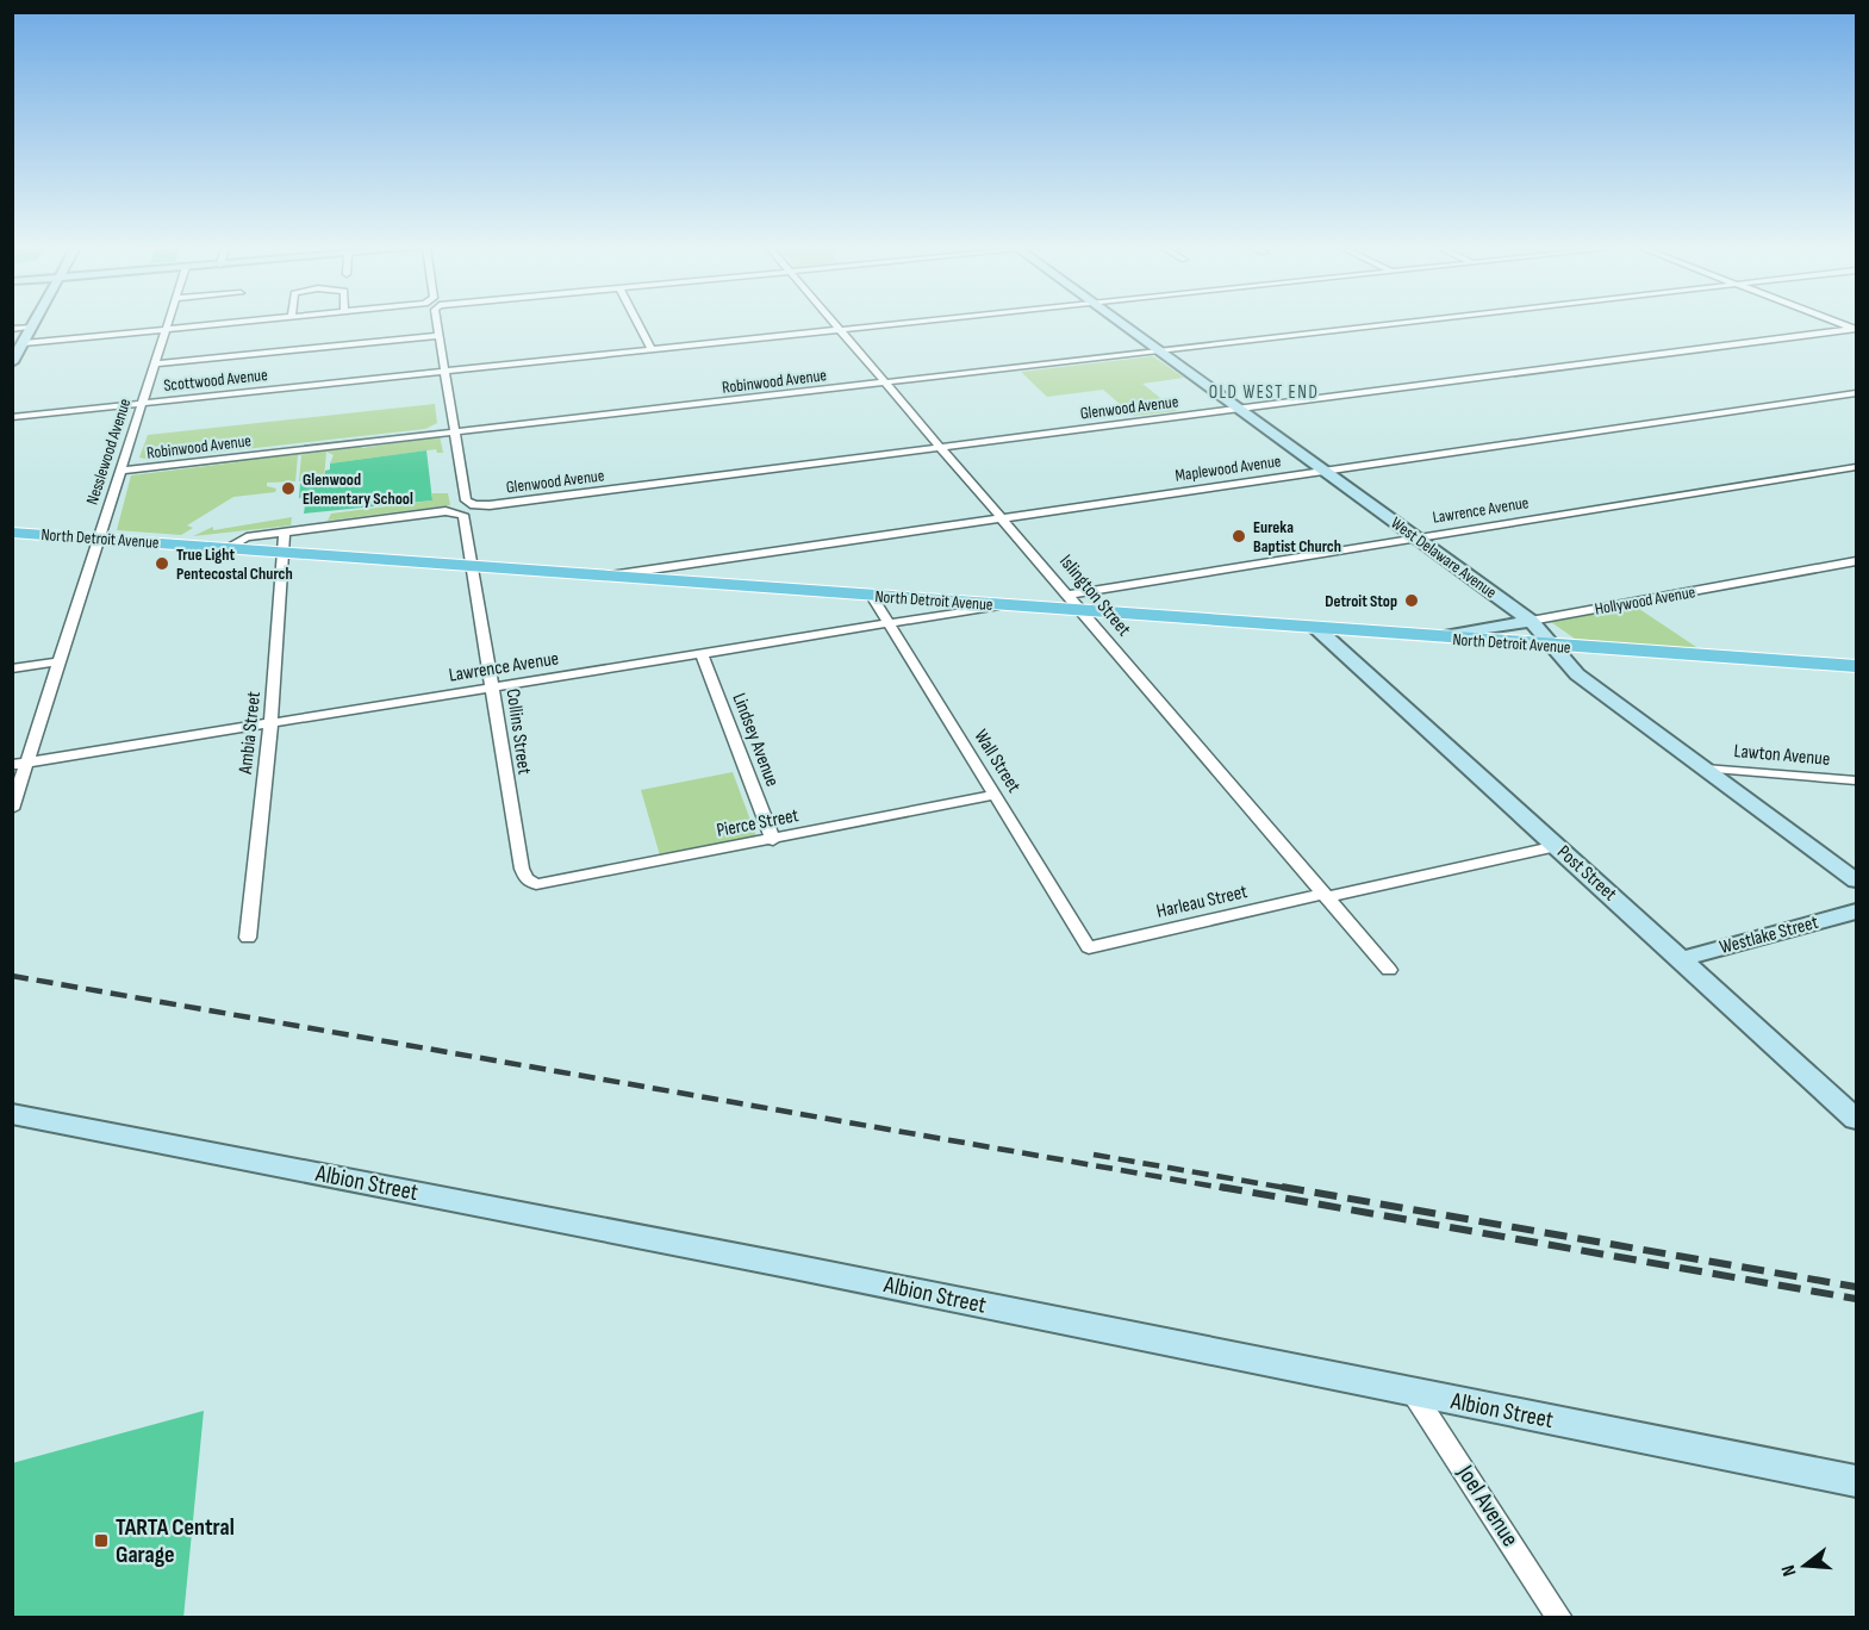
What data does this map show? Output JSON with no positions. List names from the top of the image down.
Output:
{
  "streets": {
    "main road": ["North Detroit Avenue"],
    "street": [
      "Scottwood Avenue",
      "Robinwood Avenue",
      "Glenwood Avenue",
      "Nesslewood Avenue",
      "Maplewood Avenue",
      "Lawrence Avenue",
      "West Delaware Avenue",
      "Islington Street",
      "Hollywood Avenue",
      "Collins Street",
      "Ambia Street",
      "Lindsey Avenue",
      "Lawton Avenue",
      "Wall Street",
      "Pierce Street",
      "Post Street",
      "Harleau Street",
      "Westlake Street",
      "Albion Street",
      "Joel Avenue"
    ]
  },
  "crossings": [
    ["Scottwood Avenue", "Nesslewood Avenue"],
    ["Scottwood Avenue", "Islington Street"],
    ["Robinwood Avenue", "Glenwood Avenue"],
    ["Robinwood Avenue", "Nesslewood Avenue"],
    ["Robinwood Avenue", "West Delaware Avenue"],
    ["Robinwood Avenue", "Islington Street"],
    ["Glenwood Avenue", "West Delaware Avenue"],
    ["Glenwood Avenue", "Islington Street"],
    ["Nesslewood Avenue", "Lawrence Avenue"],
    ["Nesslewood Avenue", "North Detroit Avenue"],
    ["Maplewood Avenue", "North Detroit Avenue"],
    ["Maplewood Avenue", "West Delaware Avenue"],
    ["Maplewood Avenue", "Islington Street"],
    ["Lawrence Avenue", "North Detroit Avenue"],
    ["Lawrence Avenue", "West Delaware Avenue"],
    ["Lawrence Avenue", "Islington Street"],
    ["Lawrence Avenue", "Collins Street"],
    ["Lawrence Avenue", "Ambia Street"],
    ["Lawrence Avenue", "Lindsey Avenue"],
    ["Lawrence Avenue", "Wall Street"],
    ["North Detroit Avenue", "West Delaware Avenue"],
    ["North Detroit Avenue", "Islington Street"],
    ["North Detroit Avenue", "Hollywood Avenue"],
    ["North Detroit Avenue", "Collins Street"],
    ["North Detroit Avenue", "Ambia Street"],
    ["North Detroit Avenue", "Wall Street"],
    ["North Detroit Avenue", "Post Street"],
    ["West Delaware Avenue", "Hollywood Avenue"],
    ["West Delaware Avenue", "Lawton Avenue"],
    ["Islington Street", "Harleau Street"],
    ["Collins Street", "Ambia Street"],
    ["Collins Street", "Pierce Street"],
    ["Lindsey Avenue", "Pierce Street"],
    ["Wall Street", "Pierce Street"],
    ["Wall Street", "Harleau Street"],
    ["Post Street", "Harleau Street"],
    ["Post Street", "Westlake Street"],
    ["Albion Street", "Joel Avenue"]
  ],
  "districts": ["OLD WEST END"],
  "places": {
    "other": [
      "Glenwood Elementary School",
      "Eureka Baptist Church",
      "True Light Pentecostal Church",
      "Detroit Stop"
    ],
    "transit": ["TARTA Central Garage"]
  },
  "north": "left"
}
